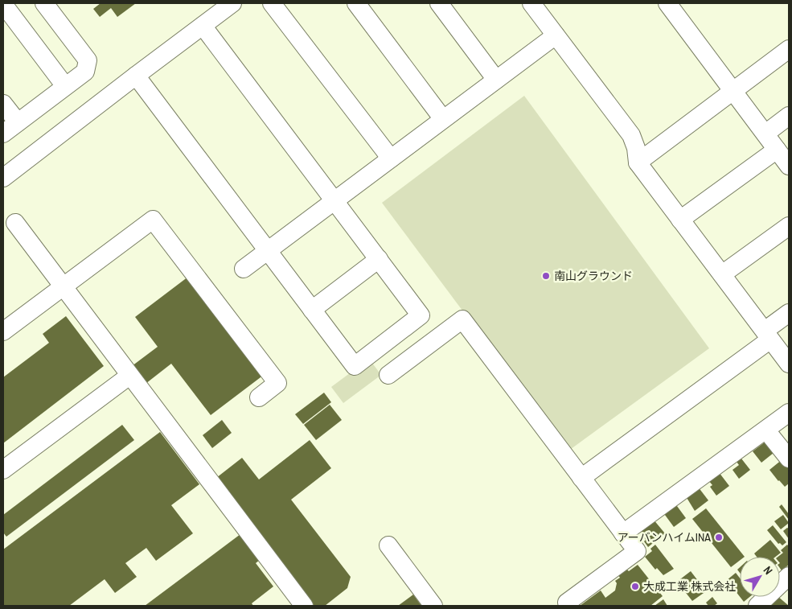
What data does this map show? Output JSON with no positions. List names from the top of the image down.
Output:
{
  "places": ["南山グラウンド", "アーバンハイムINA", "大成工業 株式会社"],
  "north": "top right"
}
